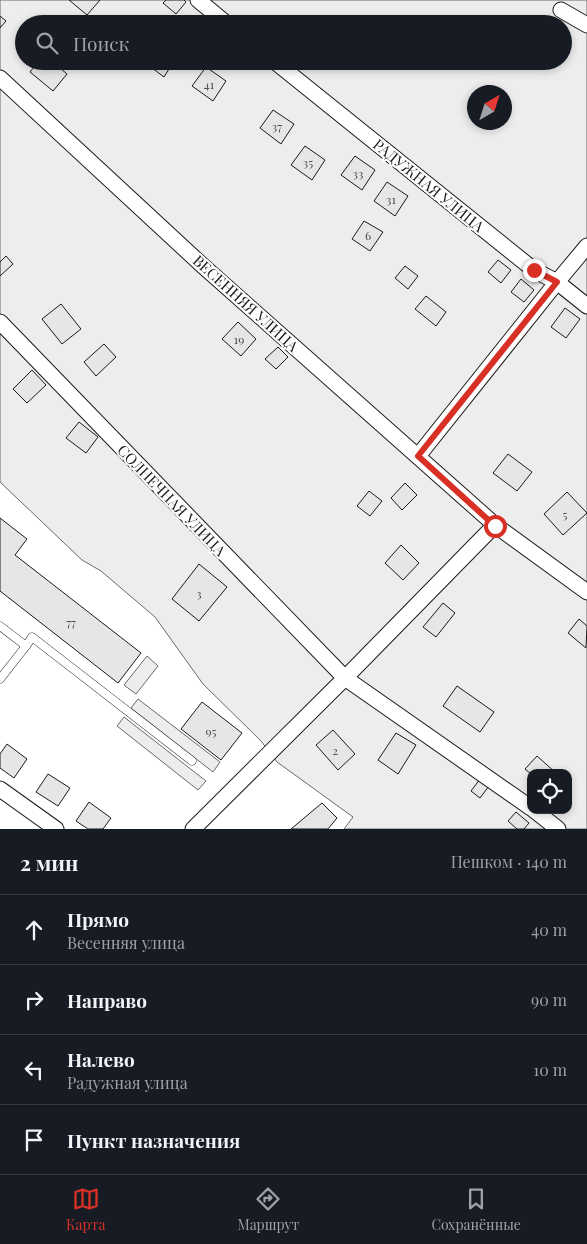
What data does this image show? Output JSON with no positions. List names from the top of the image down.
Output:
{
  "streets": {
    "street": ["РАДУЖНАЯ УЛИЦА", "ВЕСЕННЯЯ УЛИЦА", "СОЛНЕЧНАЯ УЛИЦА"]
  },
  "house_numbers": [
    "41",
    "37",
    "35",
    "33",
    "31",
    "6",
    "19",
    "5",
    "3",
    "77",
    "95",
    "2"
  ],
  "north": "top right",
  "page": {
    "search": "Поиск",
    "heading": ["2 мин", "Пешком · 140 m"],
    "list": [
      ["Прямо", "Весенняя улица", "40 m"],
      ["Направо", "90 m"],
      ["Налево", "Радужная улица", "10 m"],
      "Пункт назначения"
    ],
    "nav": ["Карта", "Маршрут", "Сохранённые"]
  }
}
